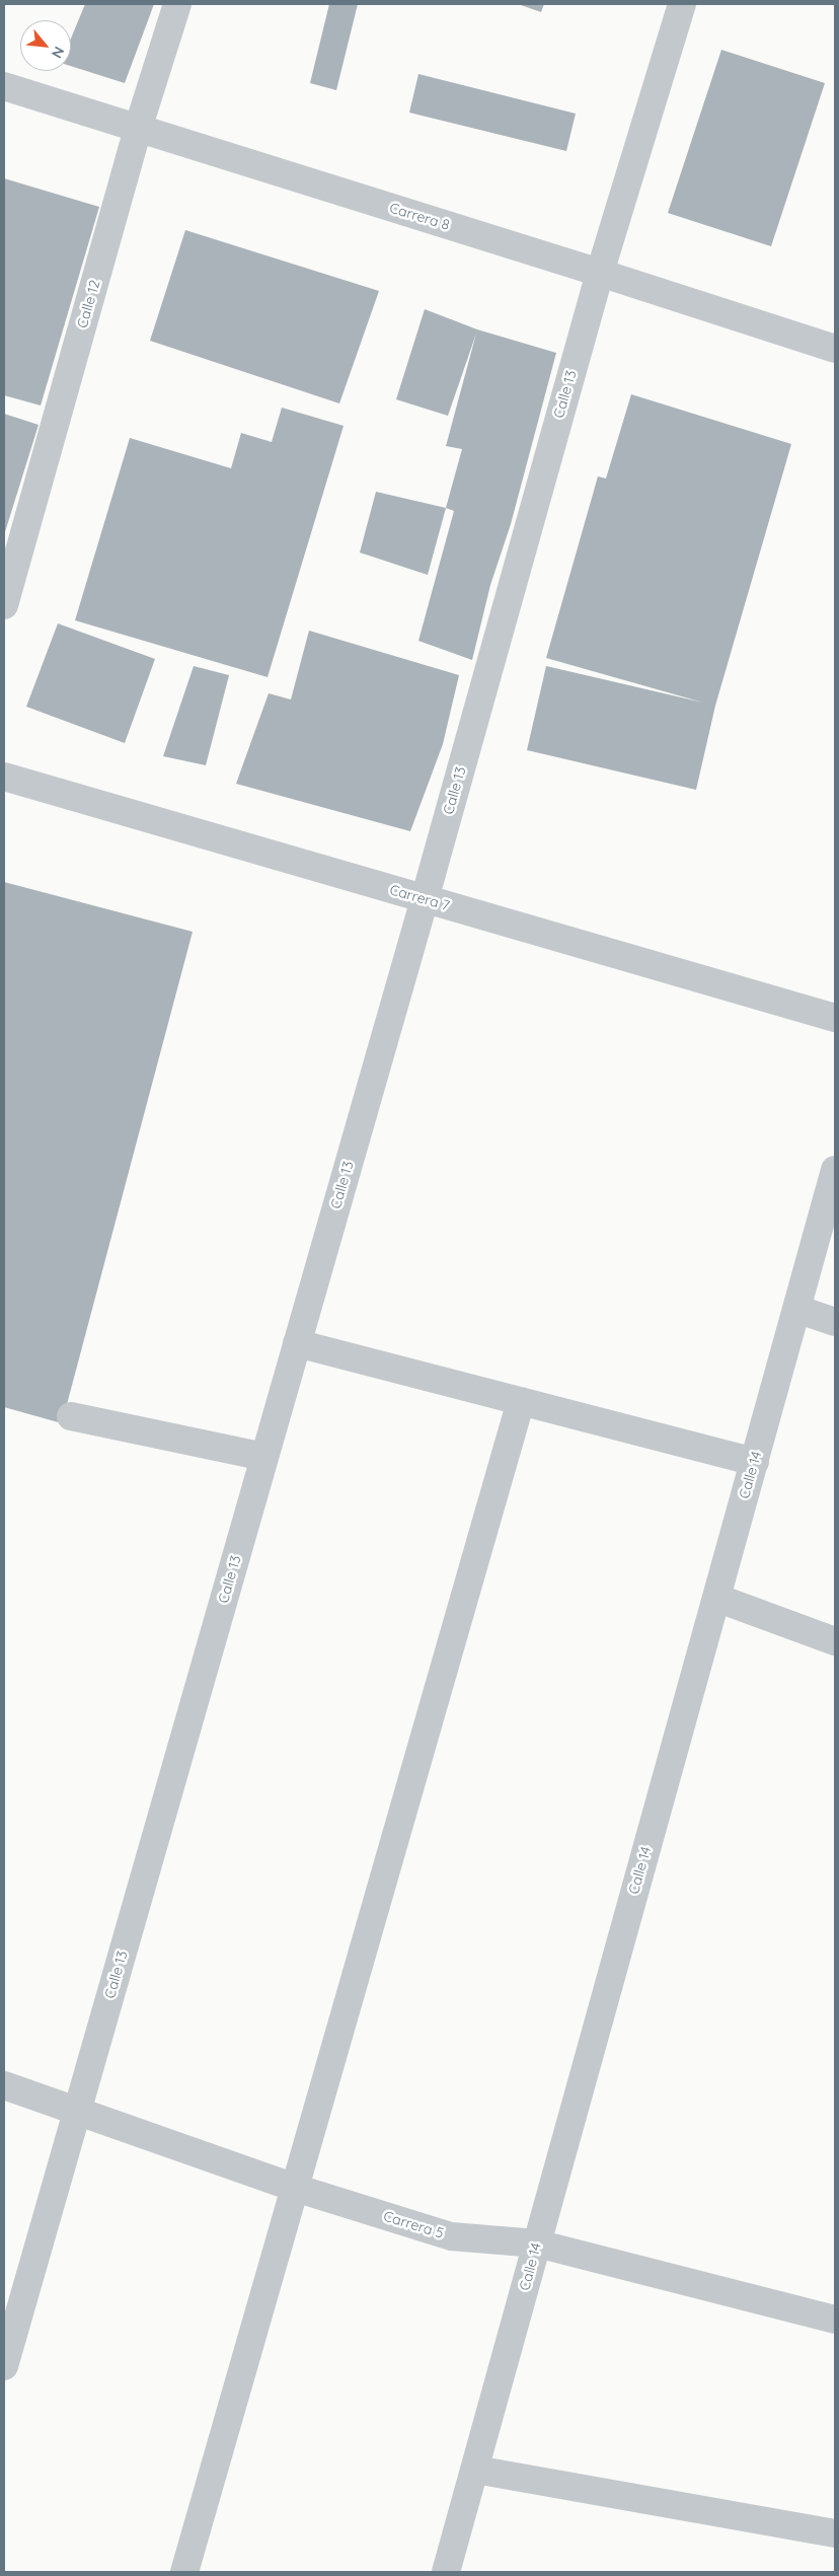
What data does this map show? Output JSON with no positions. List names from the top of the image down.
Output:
{
  "streets": {
    "street": [
      "Carrera 8",
      "Calle 12",
      "Calle 13",
      "Carrera 7",
      "Calle 14",
      "Carrera 5"
    ]
  },
  "crossings": [
    ["Carrera 8", "Calle 12"],
    ["Carrera 8", "Calle 13"],
    ["Calle 13", "Carrera 7"],
    ["Calle 13", "Carrera 5"],
    ["Calle 14", "Carrera 5"]
  ],
  "north": "bottom right"
}
